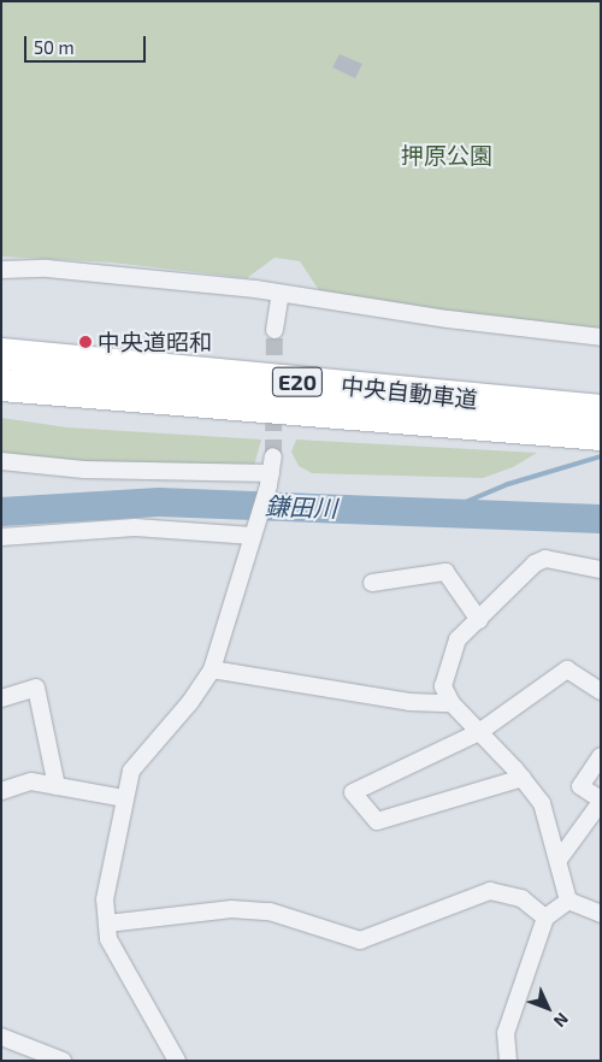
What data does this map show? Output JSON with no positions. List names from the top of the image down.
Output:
{
  "streets": {
    "highway": ["E20", "中央自動車道"]
  },
  "water": ["鎌田川"],
  "parks": ["押原公園"],
  "places": ["中央道昭和"],
  "scale_bar": "50 m",
  "north": "bottom right"
}
